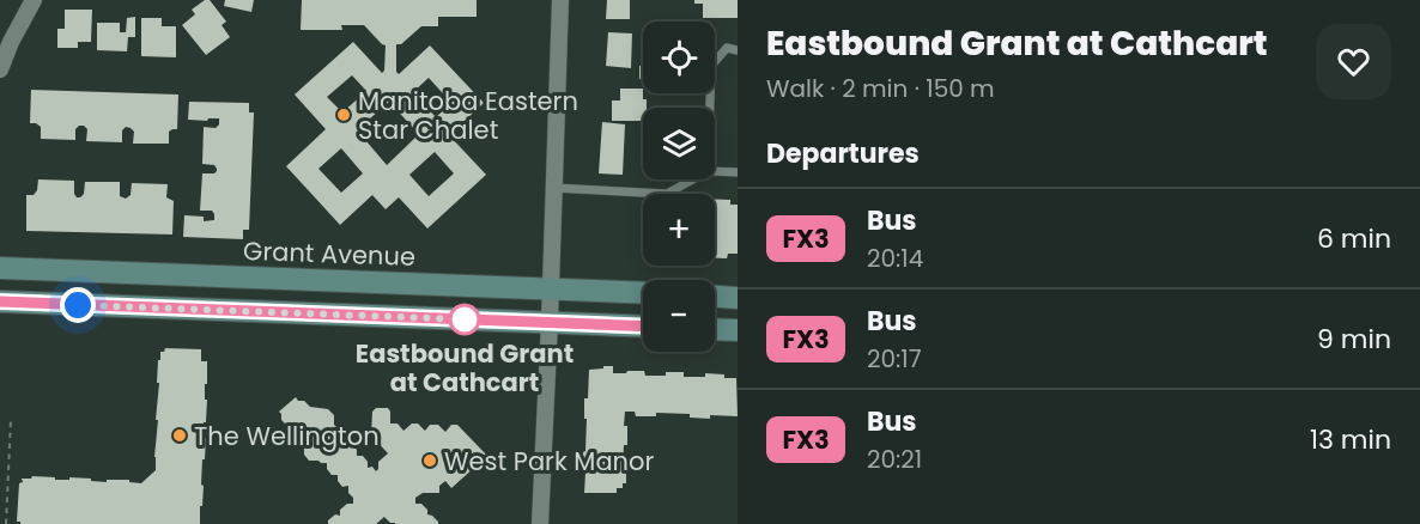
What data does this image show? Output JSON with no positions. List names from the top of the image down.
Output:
{
  "streets": {
    "main road": ["Grant Avenue"]
  },
  "places": [
    "Manitoba Eastern Star Chalet",
    "Eastbound Grant at Cathcart",
    "The Wellington",
    "West Park Manor"
  ],
  "lines": ["bus line FX3"],
  "page": {
    "heading": [
      ["Eastbound Grant at Cathcart", "Walk · 2 min · 150 m"],
      "Departures"
    ],
    "map_buttons": ["+", "−"],
    "list": [
      {
        "mark": "FX3",
        "name": "Bus",
        "note": "20:14",
        "value": "6 min"
      },
      {
        "mark": "FX3",
        "name": "Bus",
        "note": "20:17",
        "value": "9 min"
      },
      {
        "mark": "FX3",
        "name": "Bus",
        "note": "20:21",
        "value": "13 min"
      }
    ]
  }
}
